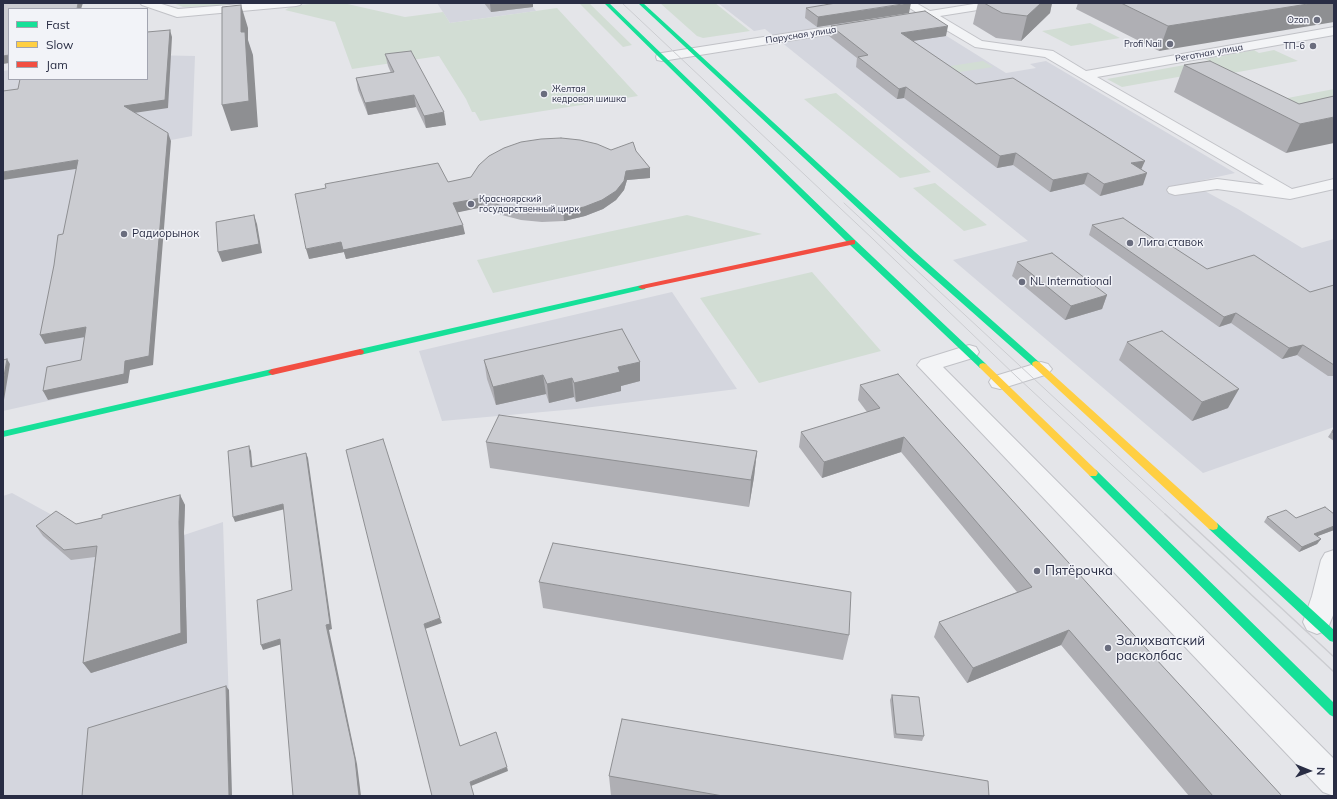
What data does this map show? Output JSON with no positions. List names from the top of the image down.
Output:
{
  "streets": {
    "street": ["Парусная улица", "Регатная улица"]
  },
  "places": [
    "Ozon",
    "Profi Nail",
    "ТП-6",
    "Желтая кедровая шишка",
    "Красноярский государственный цирк",
    "Радиорынок",
    "Лига ставок",
    "NL International",
    "Пятёрочка",
    "Залихватский расколбас"
  ],
  "legend": ["Fast", "Slow", "Jam"],
  "north": "right"
}
